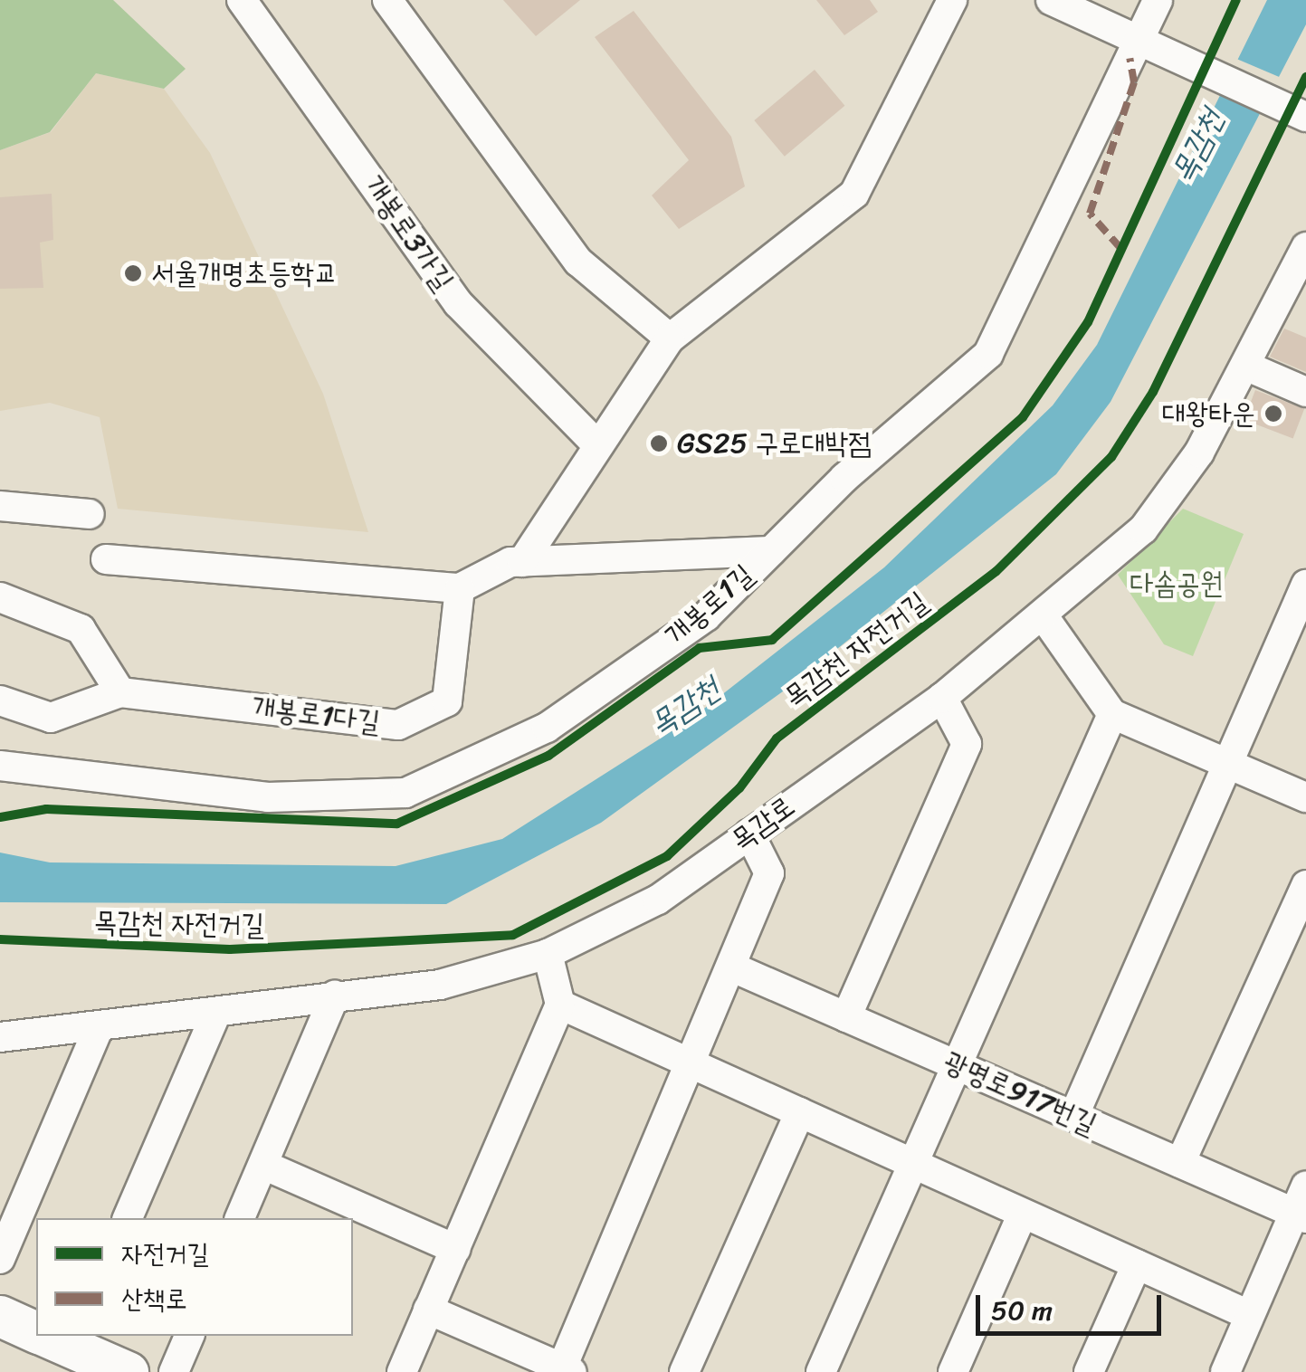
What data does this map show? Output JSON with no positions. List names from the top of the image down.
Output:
{
  "streets": {
    "street": [
      "개봉로3가길",
      "개봉로1길",
      "개봉로1다길",
      "목감로",
      "광명로917번길"
    ],
    "cycle path": ["목감천 자전거길"]
  },
  "water": ["목감천"],
  "parks": ["다솜공원"],
  "places": ["서울개명초등학교", "대왕타운", "GS25 구로대박점"],
  "legend": ["자전거길", "산책로"],
  "scale_bar": "50 m"
}
